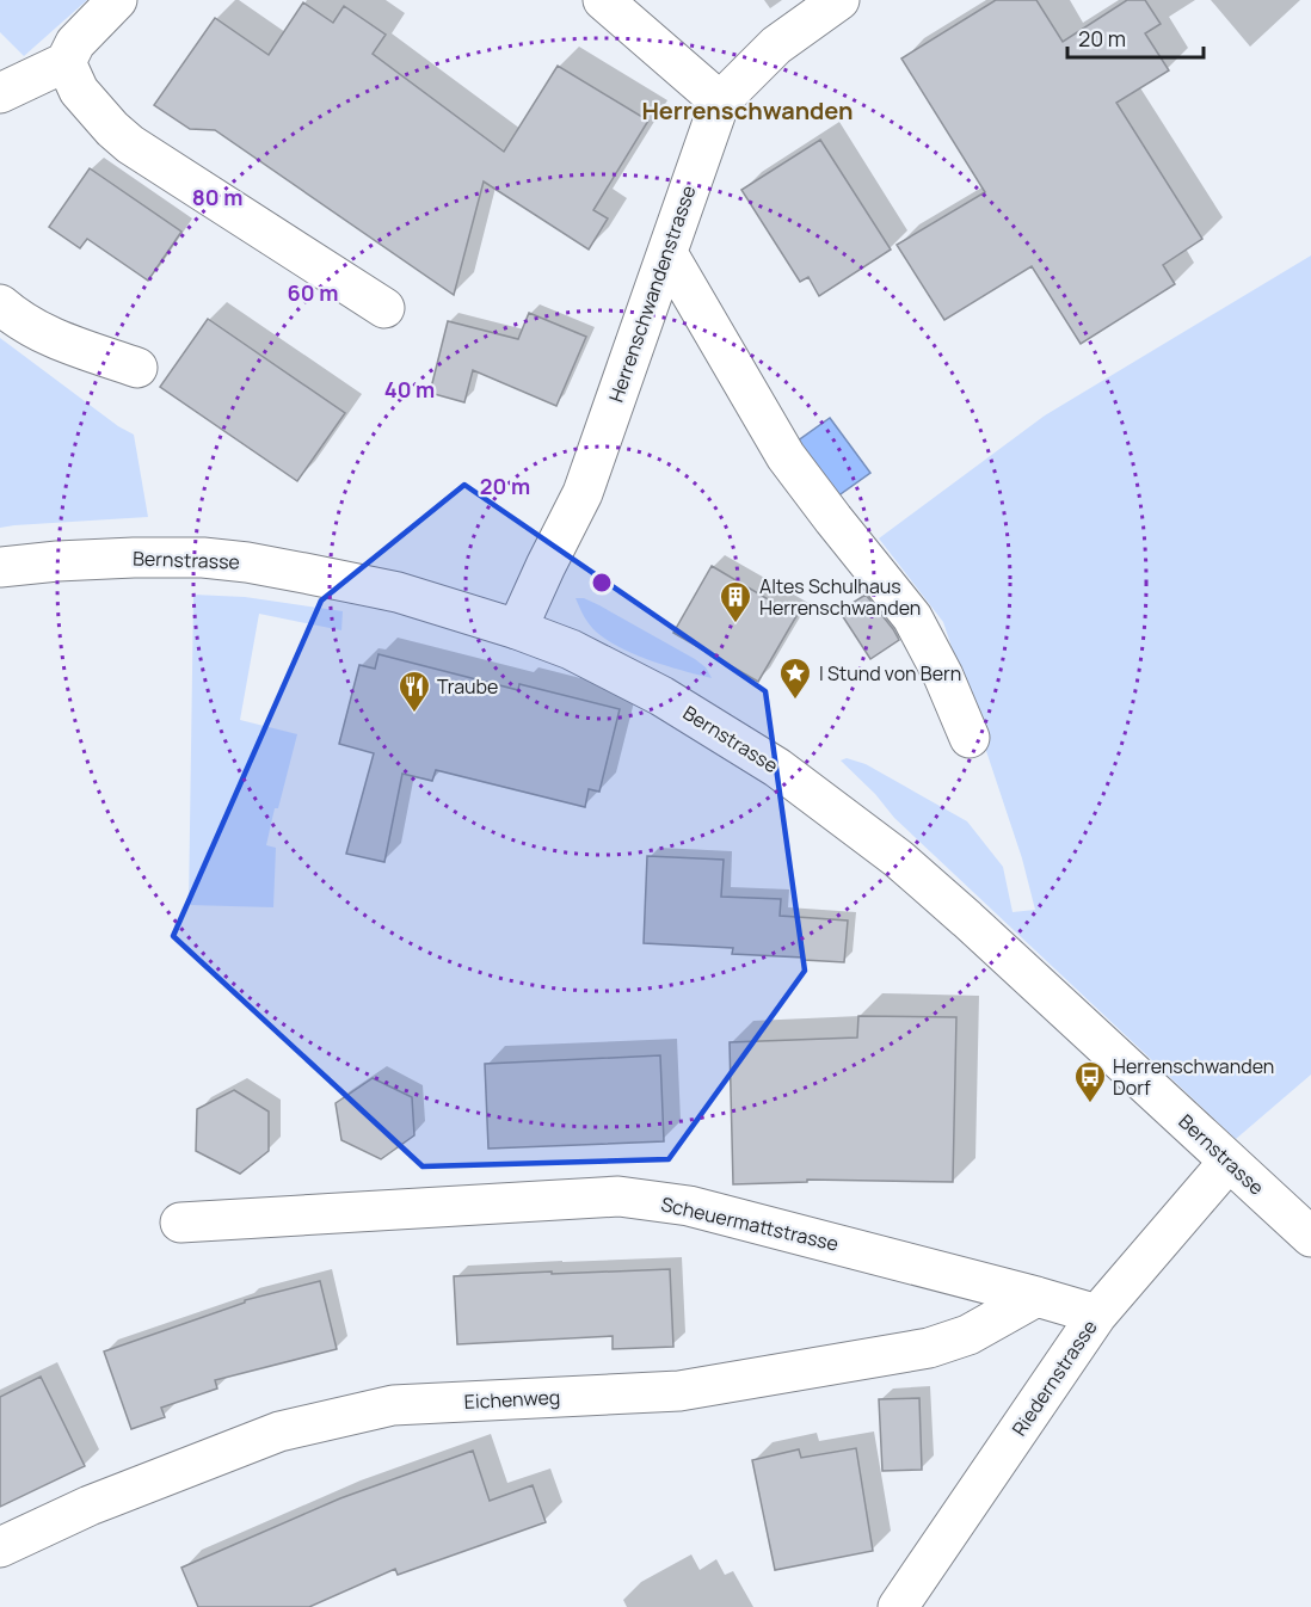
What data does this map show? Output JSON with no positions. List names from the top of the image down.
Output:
{
  "streets": {
    "street": [
      "Herrenschwandenstrasse",
      "Bernstrasse",
      "Scheuermattstrasse",
      "Riedernstrasse",
      "Eichenweg"
    ]
  },
  "crossings": [
    ["Herrenschwandenstrasse", "Bernstrasse"],
    ["Bernstrasse", "Riedernstrasse"],
    ["Scheuermattstrasse", "Riedernstrasse"],
    ["Scheuermattstrasse", "Eichenweg"]
  ],
  "districts": ["Herrenschwanden"],
  "places": {
    "building": ["Altes Schulhaus Herrenschwanden"],
    "place": ["I Stund von Bern"],
    "restaurant": ["Traube"],
    "bus stop": ["Herrenschwanden Dorf"]
  },
  "scale_bar": "20 m",
  "rings": [
    "80 m",
    "60 m",
    "40 m",
    "20 m"
  ]
}
